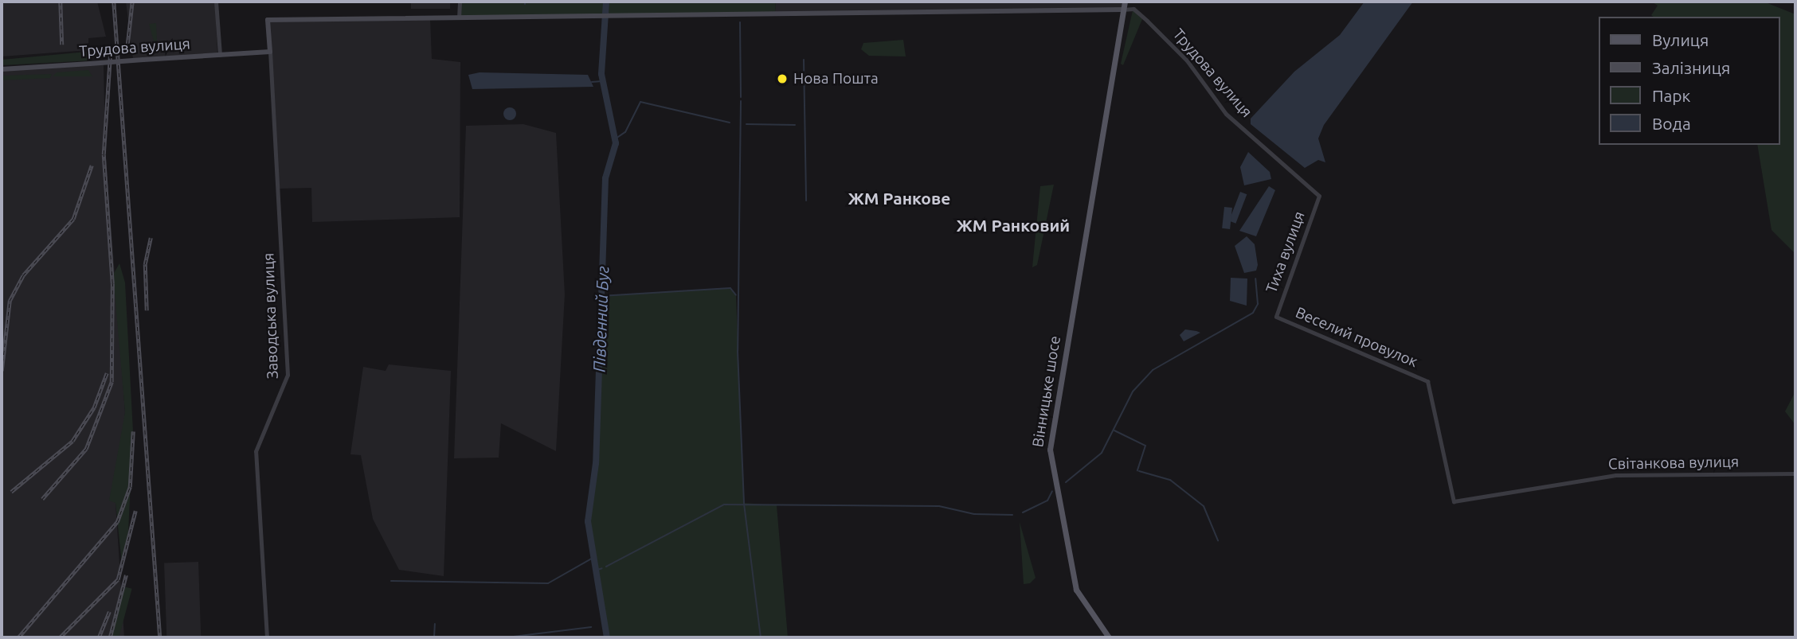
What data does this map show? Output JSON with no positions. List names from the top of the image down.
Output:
{
  "streets": {
    "main road": ["Трудова вулиця", "Заводська вулиця", "Вінницьке шосе"],
    "street": ["Тиха вулиця", "Веселий провулок", "Світанкова вулиця"]
  },
  "crossings": [
    ["Трудова вулиця", "Тиха вулиця"],
    ["Трудова вулиця", "Заводська вулиця"],
    ["Трудова вулиця", "Вінницьке шосе"],
    ["Тиха вулиця", "Веселий провулок"],
    ["Веселий провулок", "Світанкова вулиця"]
  ],
  "districts": ["ЖМ Ранкове", "ЖМ Ранковий"],
  "water": ["Південний Буг"],
  "places": ["Нова Пошта"],
  "legend": [
    "Вулиця",
    "Залізниця",
    "Парк",
    "Вода"
  ]
}
